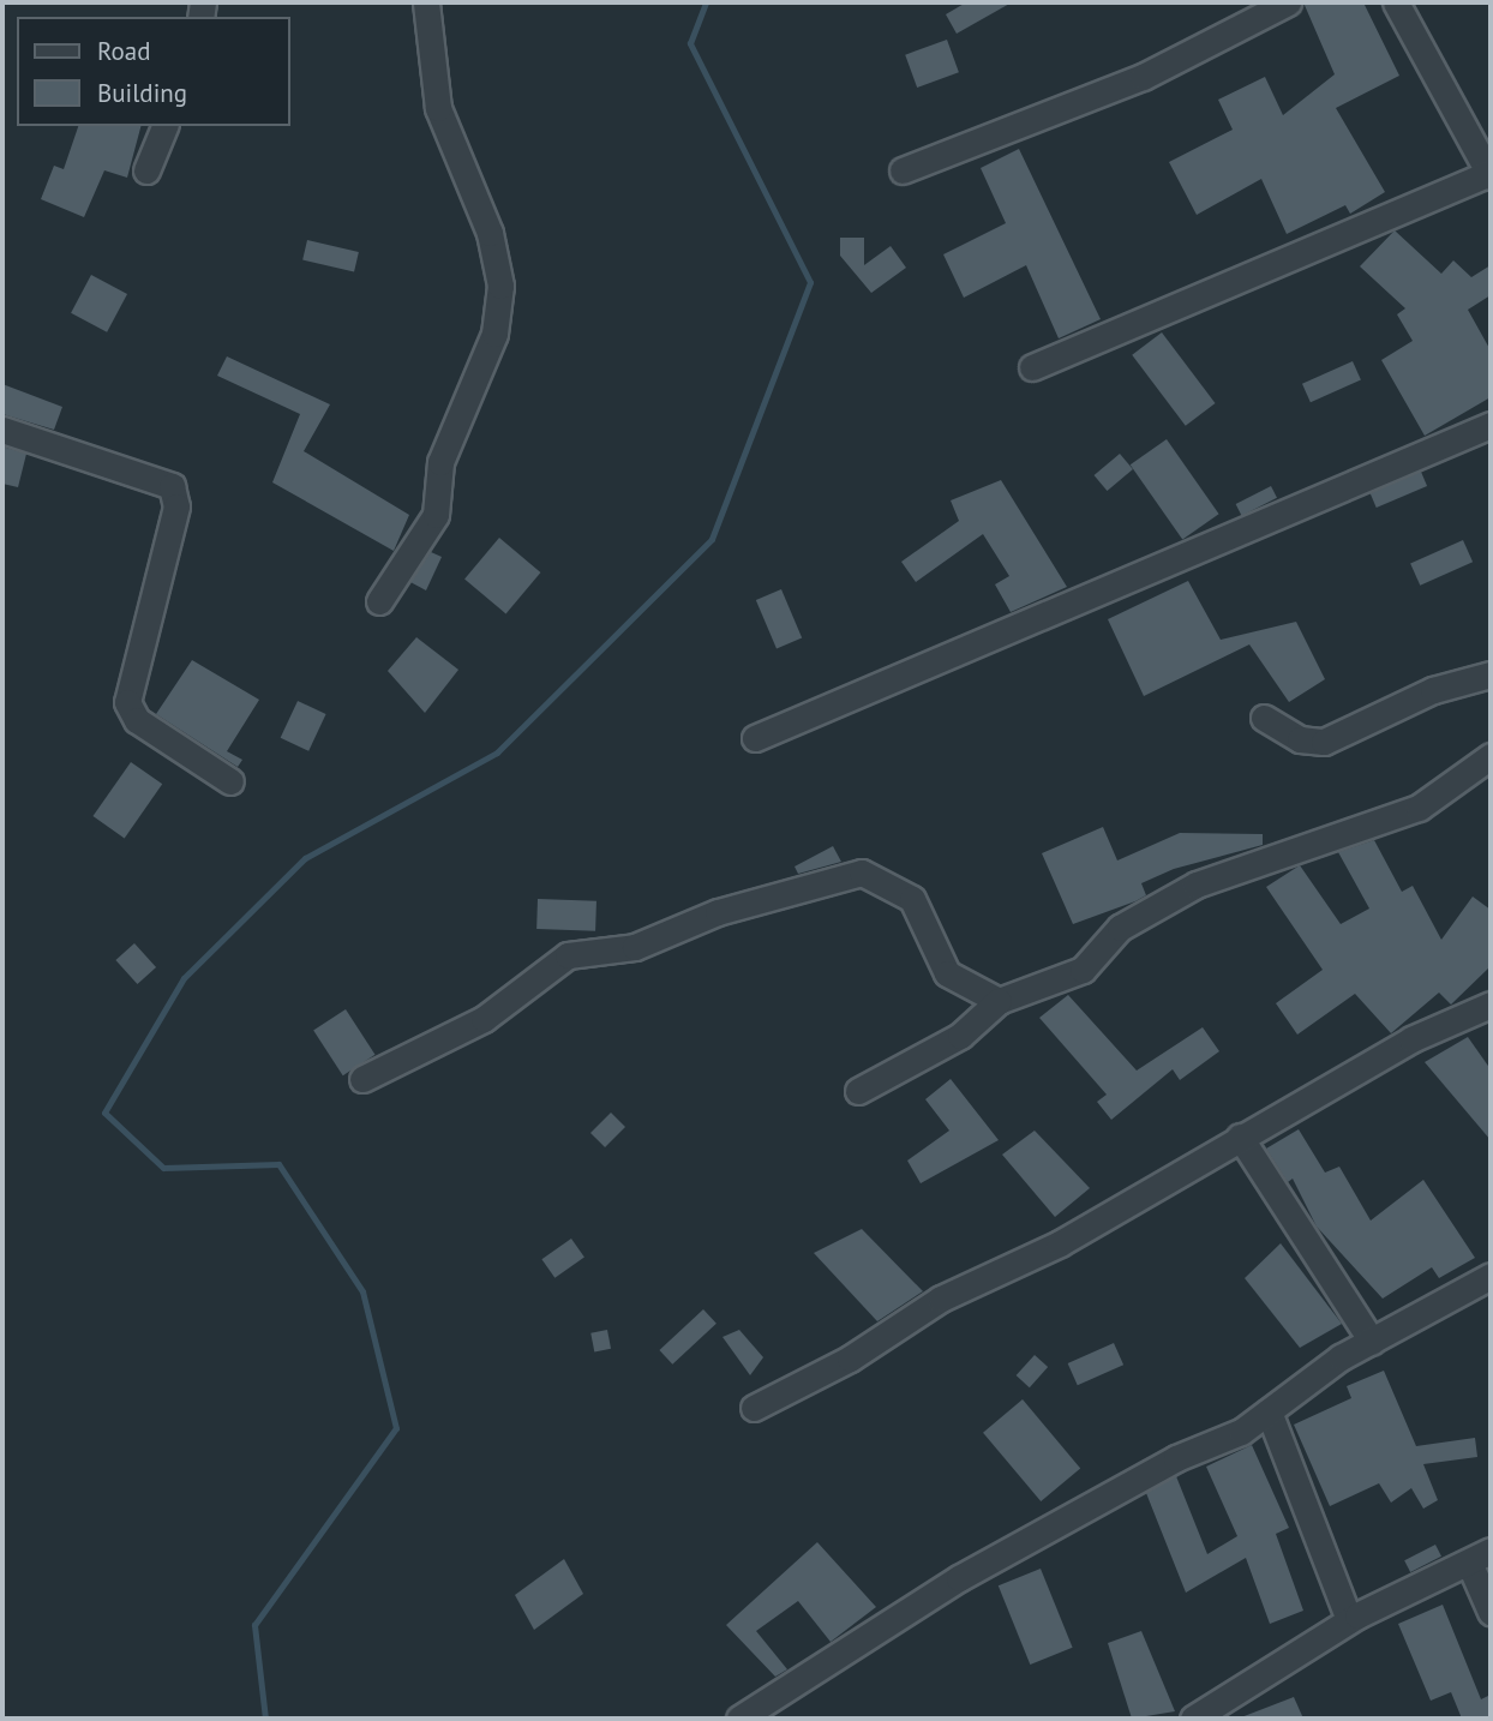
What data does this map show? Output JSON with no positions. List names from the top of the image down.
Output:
{
  "legend": ["Road", "Building"]
}
